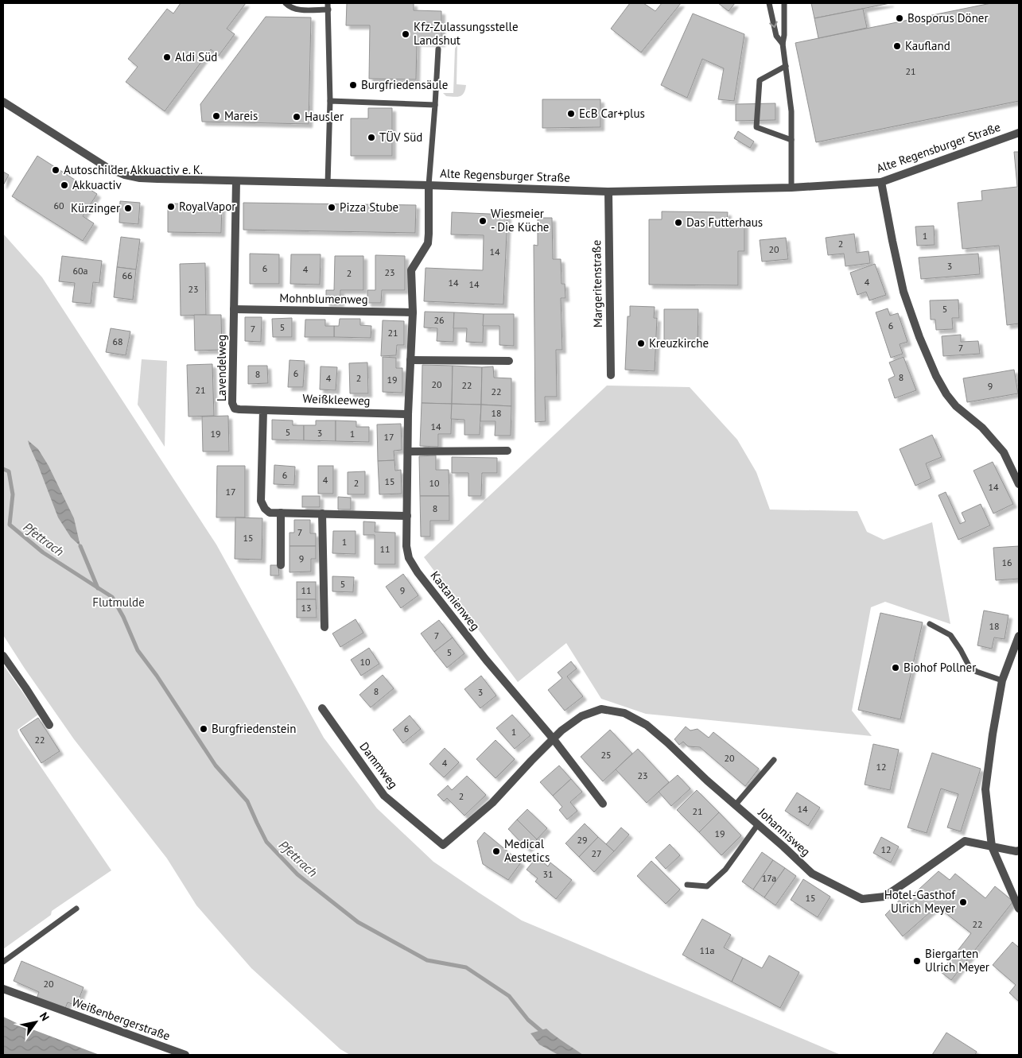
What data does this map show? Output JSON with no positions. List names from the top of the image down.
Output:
{
  "streets": {
    "street": [
      "Alte Regensburger Straße",
      "Margeritenstraße",
      "Mohnblumenweg",
      "Lavendelweg",
      "Weißkleeweg",
      "Kastanienweg",
      "Dammweg",
      "Johannisweg",
      "Weißenbergerstraße"
    ]
  },
  "crossings": [
    ["Alte Regensburger Straße", "Margeritenstraße"],
    ["Alte Regensburger Straße", "Lavendelweg"],
    ["Alte Regensburger Straße", "Kastanienweg"],
    ["Mohnblumenweg", "Lavendelweg"],
    ["Mohnblumenweg", "Kastanienweg"],
    ["Lavendelweg", "Weißkleeweg"],
    ["Weißkleeweg", "Kastanienweg"],
    ["Kastanienweg", "Johannisweg"],
    ["Dammweg", "Johannisweg"]
  ],
  "water": ["Pfettrach"],
  "parks": ["Flutmulde"],
  "places": [
    "Bosporus Döner",
    "Kfz-Zulassungsstelle Landshut",
    "Kaufland",
    "Aldi Süd",
    "Burgfriedensäule",
    "EcB Car+plus",
    "Mareis",
    "Hausler",
    "TÜV Süd",
    "Autoschilder Akkuactiv e. K.",
    "Akkuactiv",
    "RoyalVapor",
    "Pizza Stube",
    "Kürzinger",
    "Wiesmeier - Die Küche",
    "Das Futterhaus",
    "Kreuzkirche",
    "Biohof Pollner",
    "Burgfriedenstein",
    "Medical Aestetics",
    "Hotel-Gasthof Ulrich Meyer",
    "Biergarten Ulrich Meyer"
  ],
  "house_numbers": [
    "21",
    "60",
    "1",
    "2",
    "20",
    "14",
    "3",
    "6",
    "4",
    "60a",
    "23",
    "2",
    "66",
    "4",
    "14",
    "14",
    "23",
    "5",
    "26",
    "6",
    "5",
    "7",
    "21",
    "68",
    "7",
    "6",
    "8",
    "8",
    "4",
    "2",
    "19",
    "20",
    "22",
    "9",
    "21",
    "22",
    "18",
    "14",
    "5",
    "3",
    "19",
    "1",
    "17",
    "6",
    "4",
    "15",
    "2",
    "10",
    "14",
    "17",
    "8",
    "7",
    "15",
    "1",
    "11",
    "9",
    "16",
    "5",
    "11",
    "9",
    "13",
    "18",
    "7",
    "5",
    "10",
    "8",
    "3",
    "6",
    "1",
    "22",
    "25",
    "20",
    "4",
    "12",
    "23",
    "2",
    "14",
    "21",
    "19",
    "29",
    "12",
    "27",
    "31",
    "17a",
    "15",
    "22",
    "11a",
    "20"
  ],
  "north": "top right"
}
